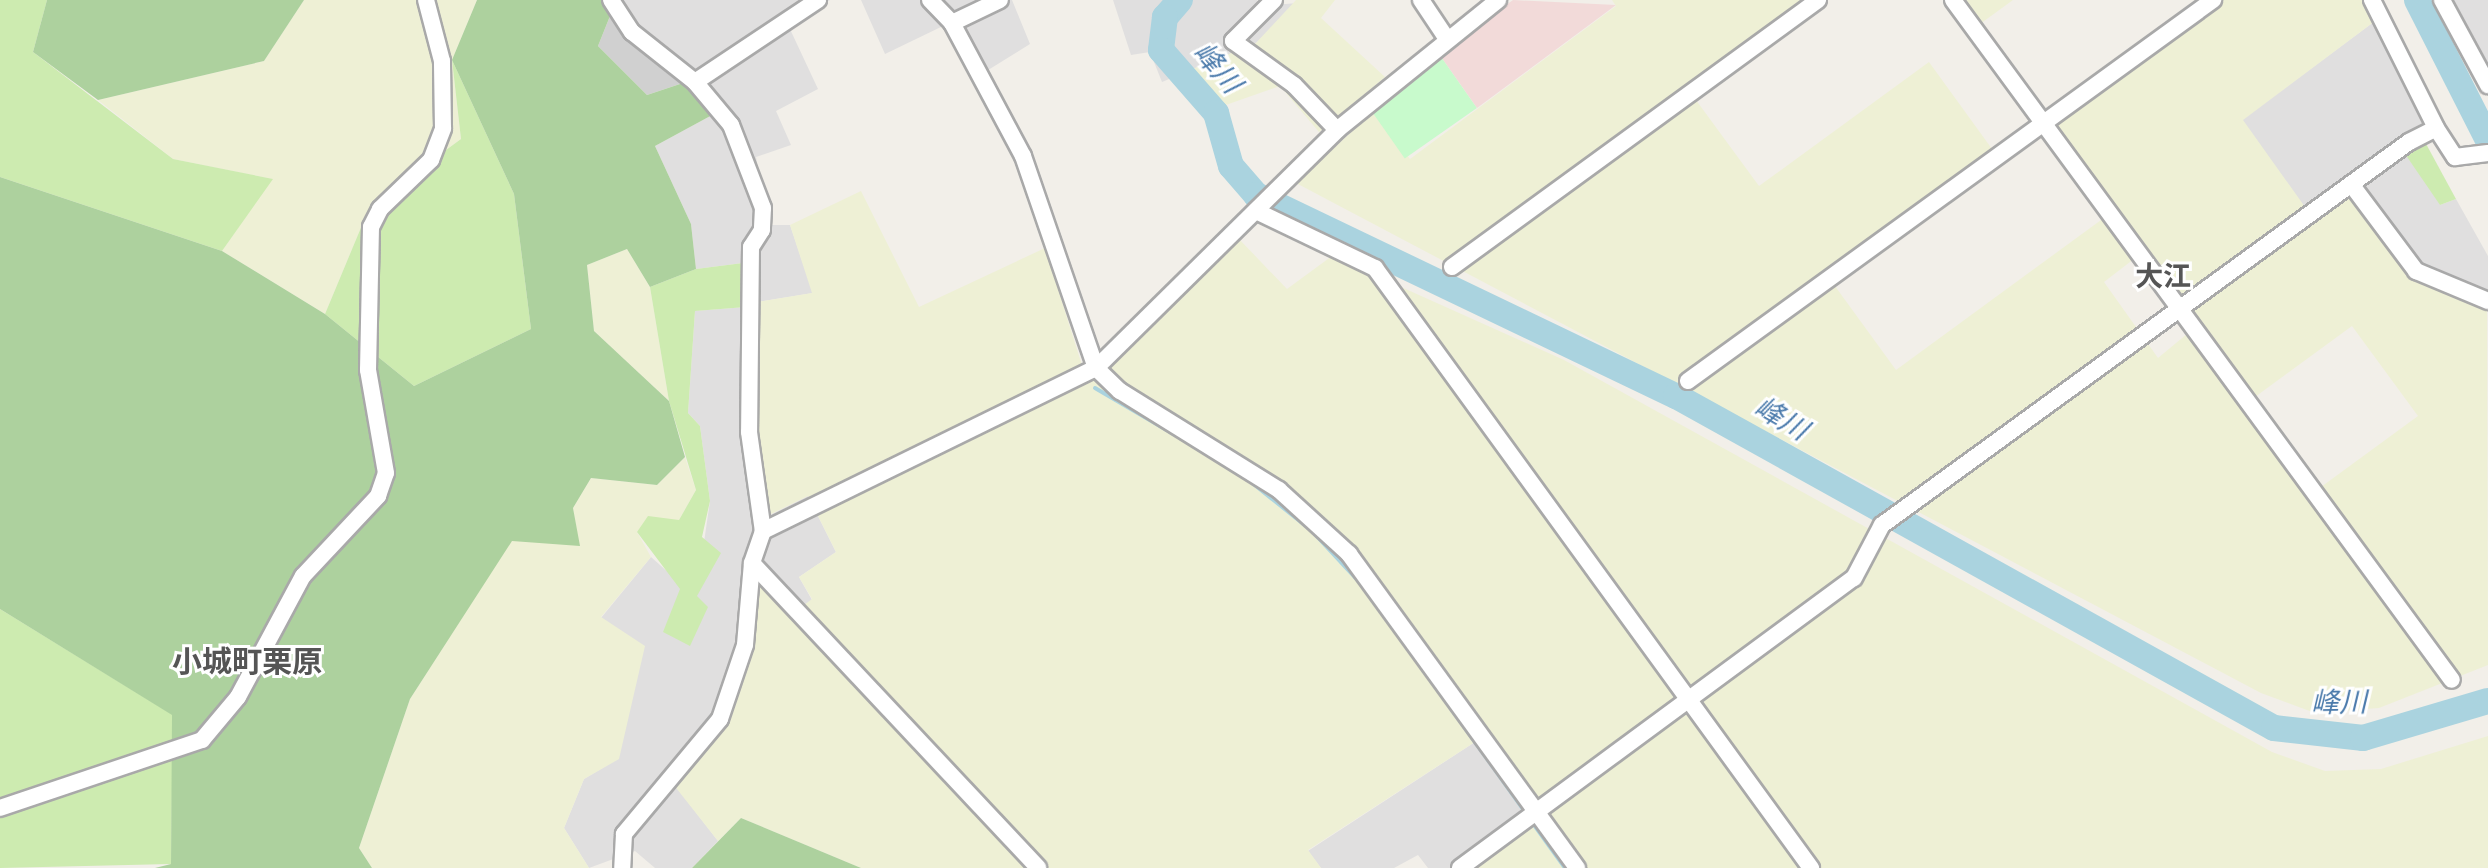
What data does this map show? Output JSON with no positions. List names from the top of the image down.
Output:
{
  "districts": ["大江", "小城町栗原"],
  "water": ["峰川"]
}
